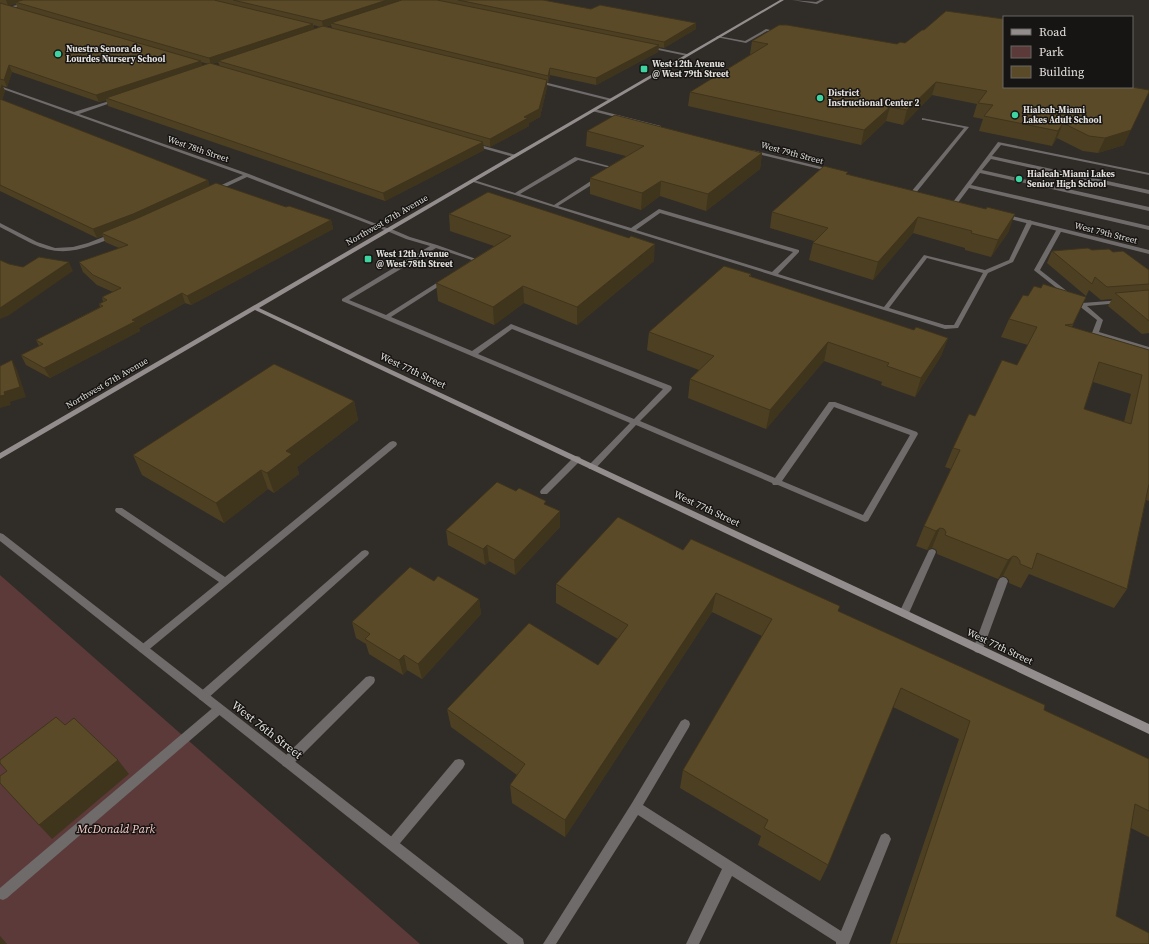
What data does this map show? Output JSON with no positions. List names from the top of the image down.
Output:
{
  "streets": {
    "main road": ["Northwest 67th Avenue", "West 77th Street"],
    "street": ["West 78th Street", "West 79th Street", "West 76th Street"]
  },
  "crossings": [
    ["West 78th Street", "Northwest 67th Avenue"],
    ["Northwest 67th Avenue", "West 77th Street"]
  ],
  "parks": ["McDonald Park"],
  "places": {
    "other": [
      "Nuestra Senora de Lourdes Nursery School",
      "District Instructional Center 2",
      "Hialeah-Miami Lakes Adult School",
      "Hialeah-Miami Lakes Senior High School"
    ],
    "transit": ["West 12th Avenue @ West 79th Street", "West 12th Avenue @ West 78th Street"]
  },
  "legend": ["Road", "Park", "Building"]
}
